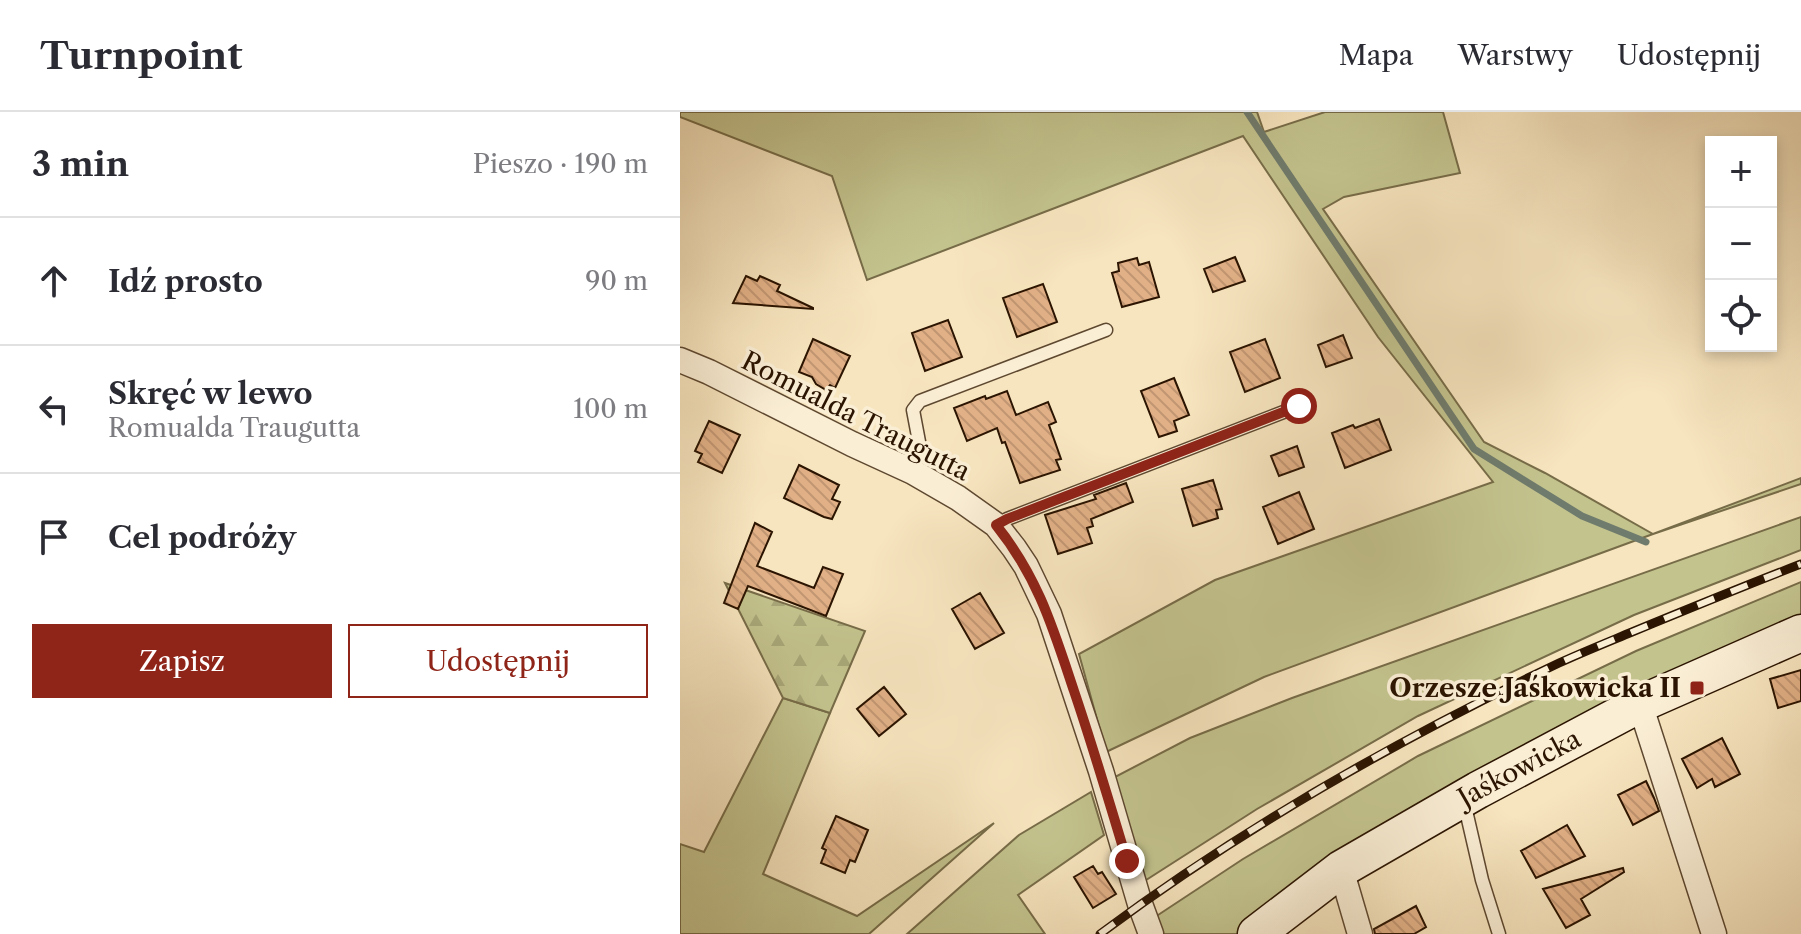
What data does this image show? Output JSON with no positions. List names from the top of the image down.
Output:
{
  "streets": {
    "street": ["Romualda Traugutta", "Jaśkowicka"]
  },
  "places": {
    "transit": ["Orzesze Jaśkowicka II"]
  },
  "page": {
    "header": "Turnpoint",
    "nav": ["Mapa", "Warstwy", "Udostępnij"],
    "heading": ["3 min", "Pieszo · 190 m"],
    "map_buttons": ["+", "−"],
    "list": [
      ["Idź prosto", "90 m"],
      ["Skręć w lewo", "Romualda Traugutta", "100 m"],
      "Cel podróży"
    ],
    "buttons": ["Zapisz", "Udostępnij"]
  }
}
